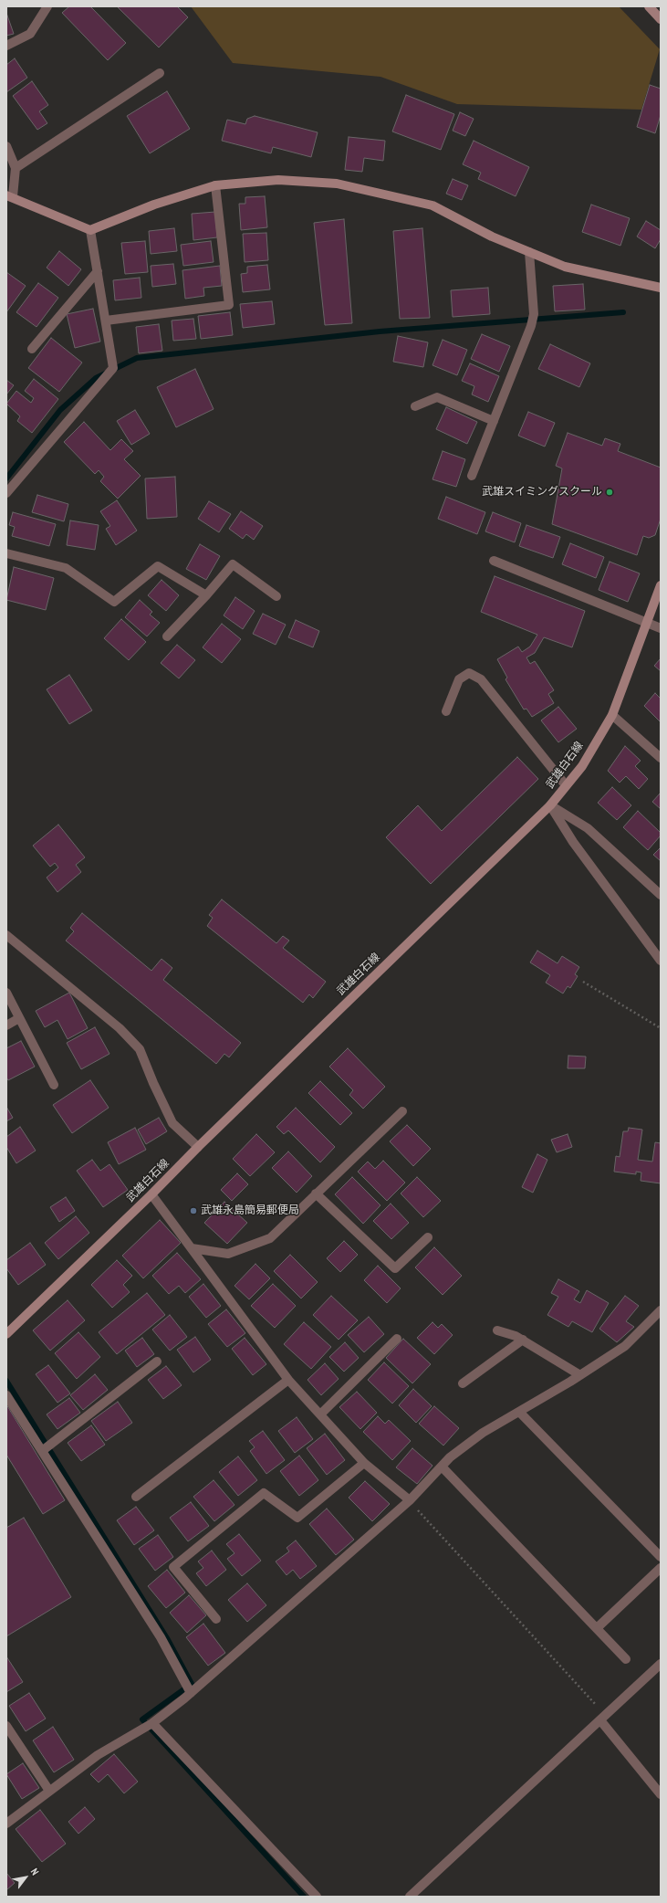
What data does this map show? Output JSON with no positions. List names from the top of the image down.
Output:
{
  "streets": {
    "main road": ["武雄白石線"]
  },
  "places": ["武雄スイミングスクール", "武雄永島簡易郵便局"],
  "north": "top right"
}
